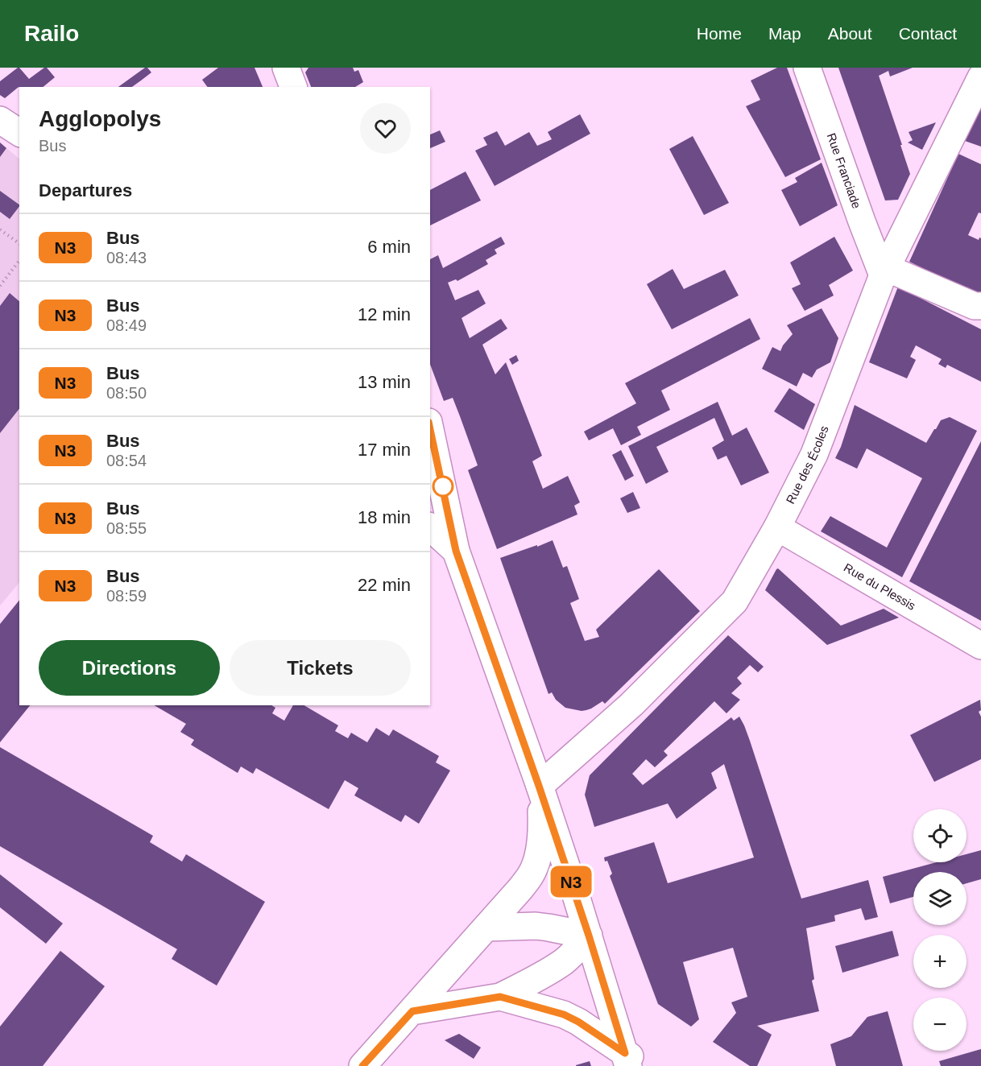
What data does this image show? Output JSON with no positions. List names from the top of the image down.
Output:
{
  "streets": {
    "main road": ["Rue Franciade", "Rue des Écoles", "Rue du Plessis"]
  },
  "crossings": [
    ["Rue Franciade", "Rue des Écoles"],
    ["Rue des Écoles", "Rue du Plessis"]
  ],
  "lines": ["bus line N3"],
  "page": {
    "header": "Railo",
    "nav": [
      "Home",
      "Map",
      "About",
      "Contact"
    ],
    "on_map": "N3",
    "heading": [
      ["Agglopolys", "Bus"],
      "Departures"
    ],
    "list": [
      {
        "mark": "N3",
        "name": "Bus",
        "note": "08:43",
        "value": "6 min"
      },
      {
        "mark": "N3",
        "name": "Bus",
        "note": "08:49",
        "value": "12 min"
      },
      {
        "mark": "N3",
        "name": "Bus",
        "note": "08:50",
        "value": "13 min"
      },
      {
        "mark": "N3",
        "name": "Bus",
        "note": "08:54",
        "value": "17 min"
      },
      {
        "mark": "N3",
        "name": "Bus",
        "note": "08:55",
        "value": "18 min"
      },
      {
        "mark": "N3",
        "name": "Bus",
        "note": "08:59",
        "value": "22 min"
      }
    ],
    "buttons": ["Directions", "Tickets"],
    "map_buttons": ["+", "−"]
  }
}
